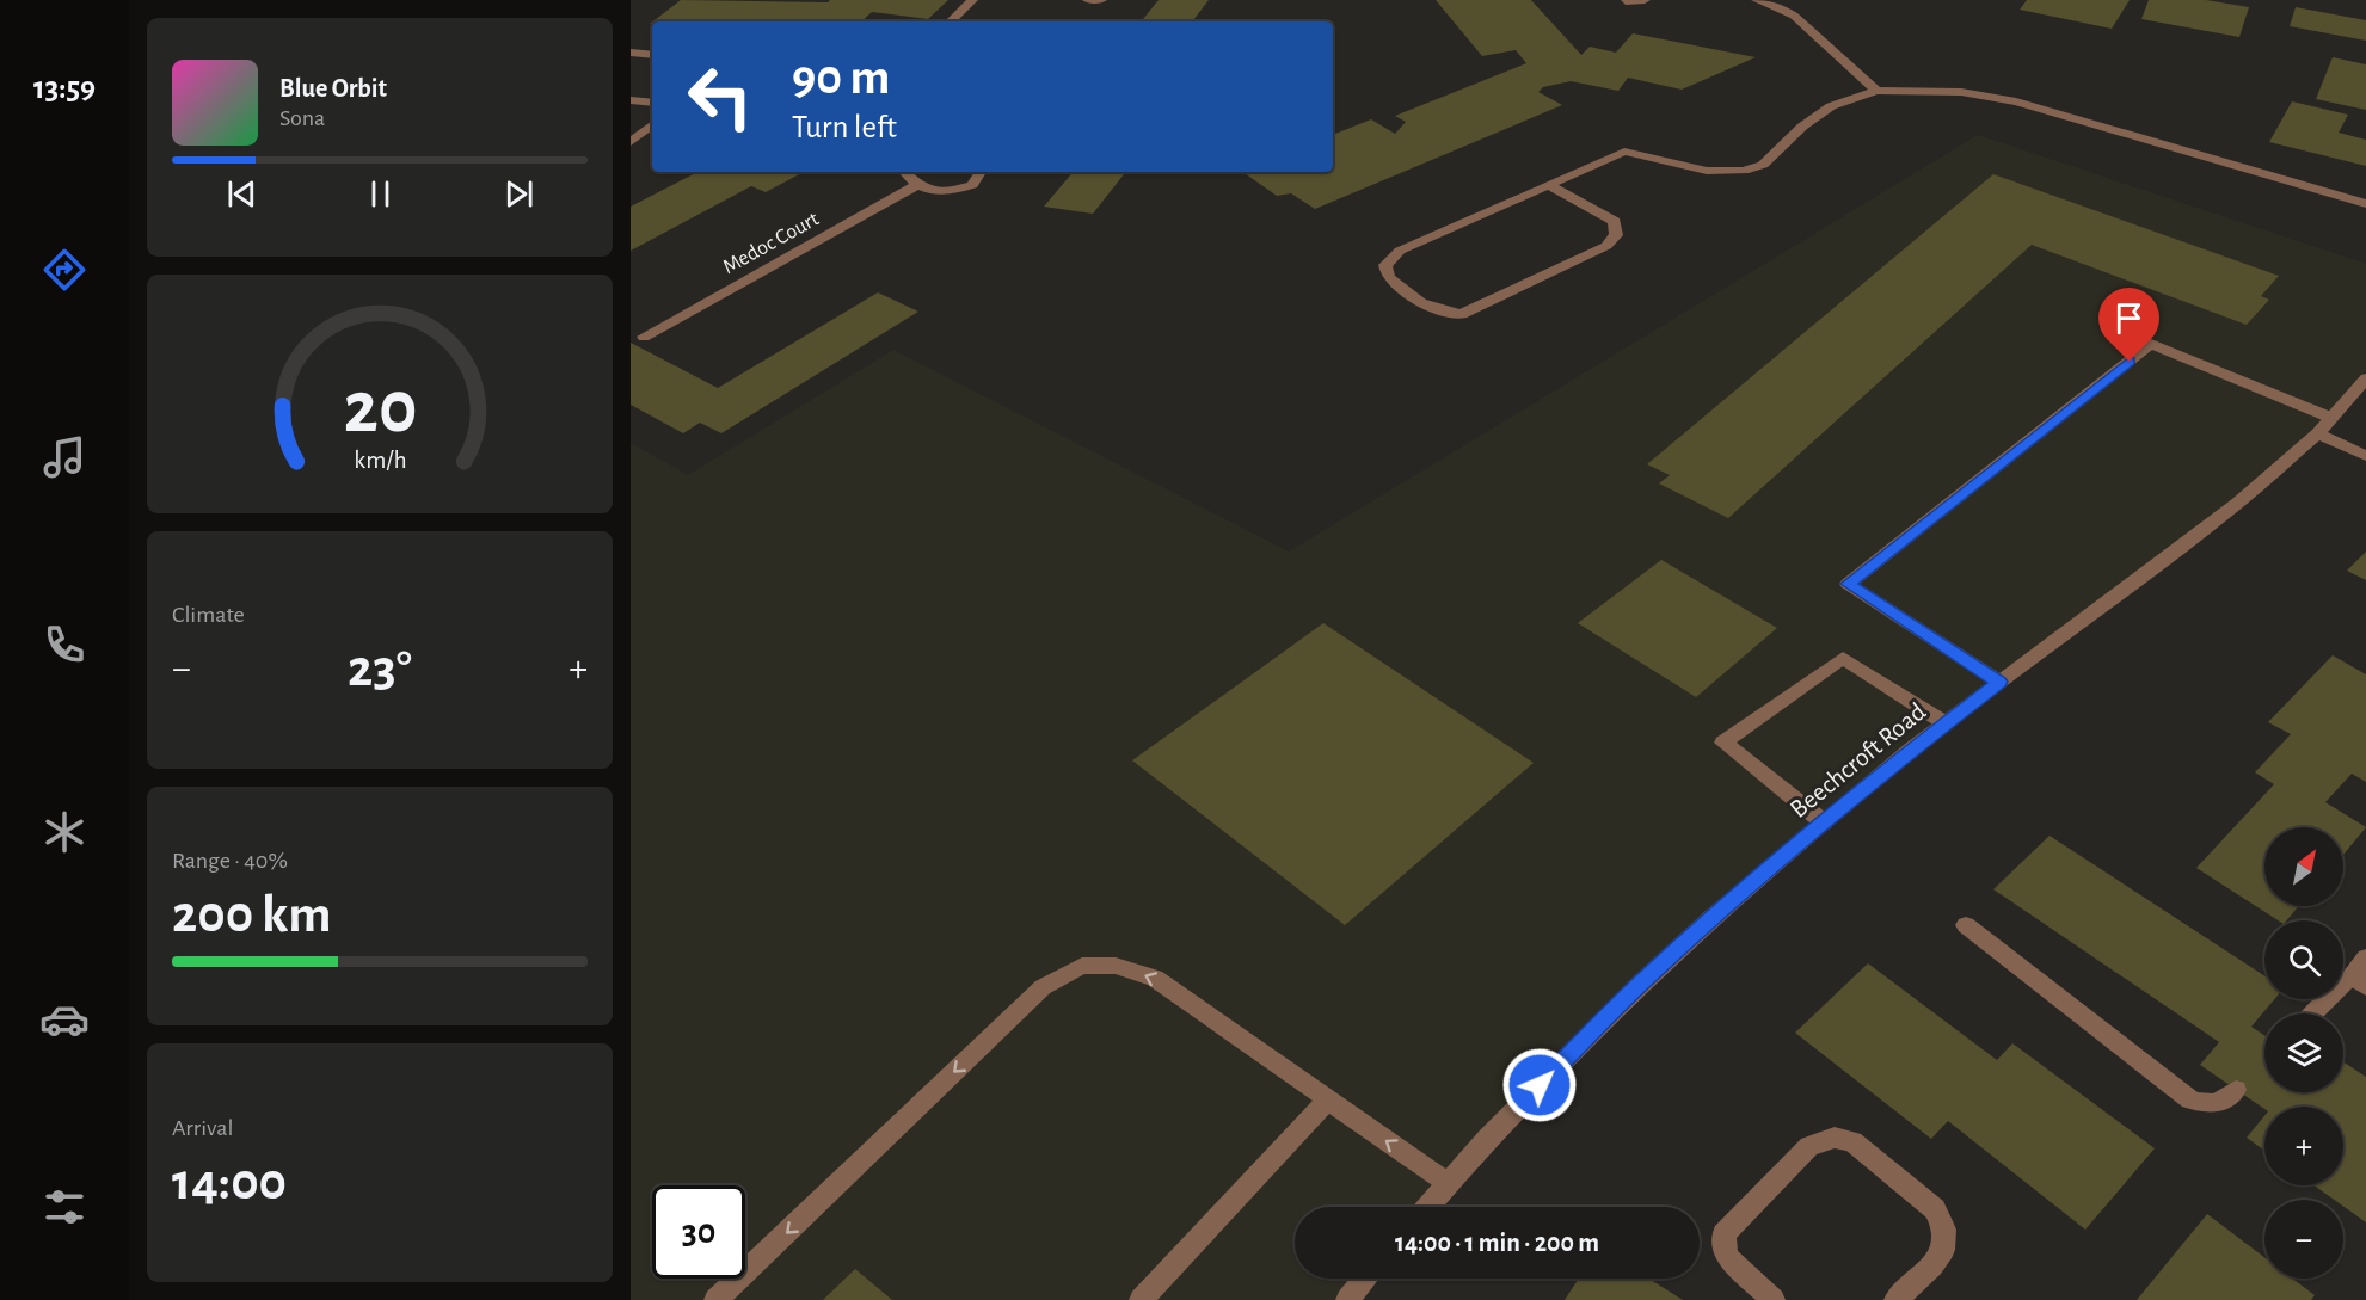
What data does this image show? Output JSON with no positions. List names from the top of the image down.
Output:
{
  "streets": {
    "street": ["Medoc Court", "Beechcroft Road"]
  },
  "north": "top right",
  "page": {
    "tabs": "13:59",
    "turn": ["90 m", "Turn left"],
    "song": ["Blue Orbit", "Sona"],
    "tile": [
      "Climate",
      ["Range · 40%", "200 km"],
      ["Arrival", "14:00"]
    ],
    "heat": ["−", "23°", "+"],
    "map_buttons": ["+", "−"],
    "limit": "30",
    "trip": "14:00 · 1 min · 200 m",
    "gauge": ["20", "km/h"]
  }
}
